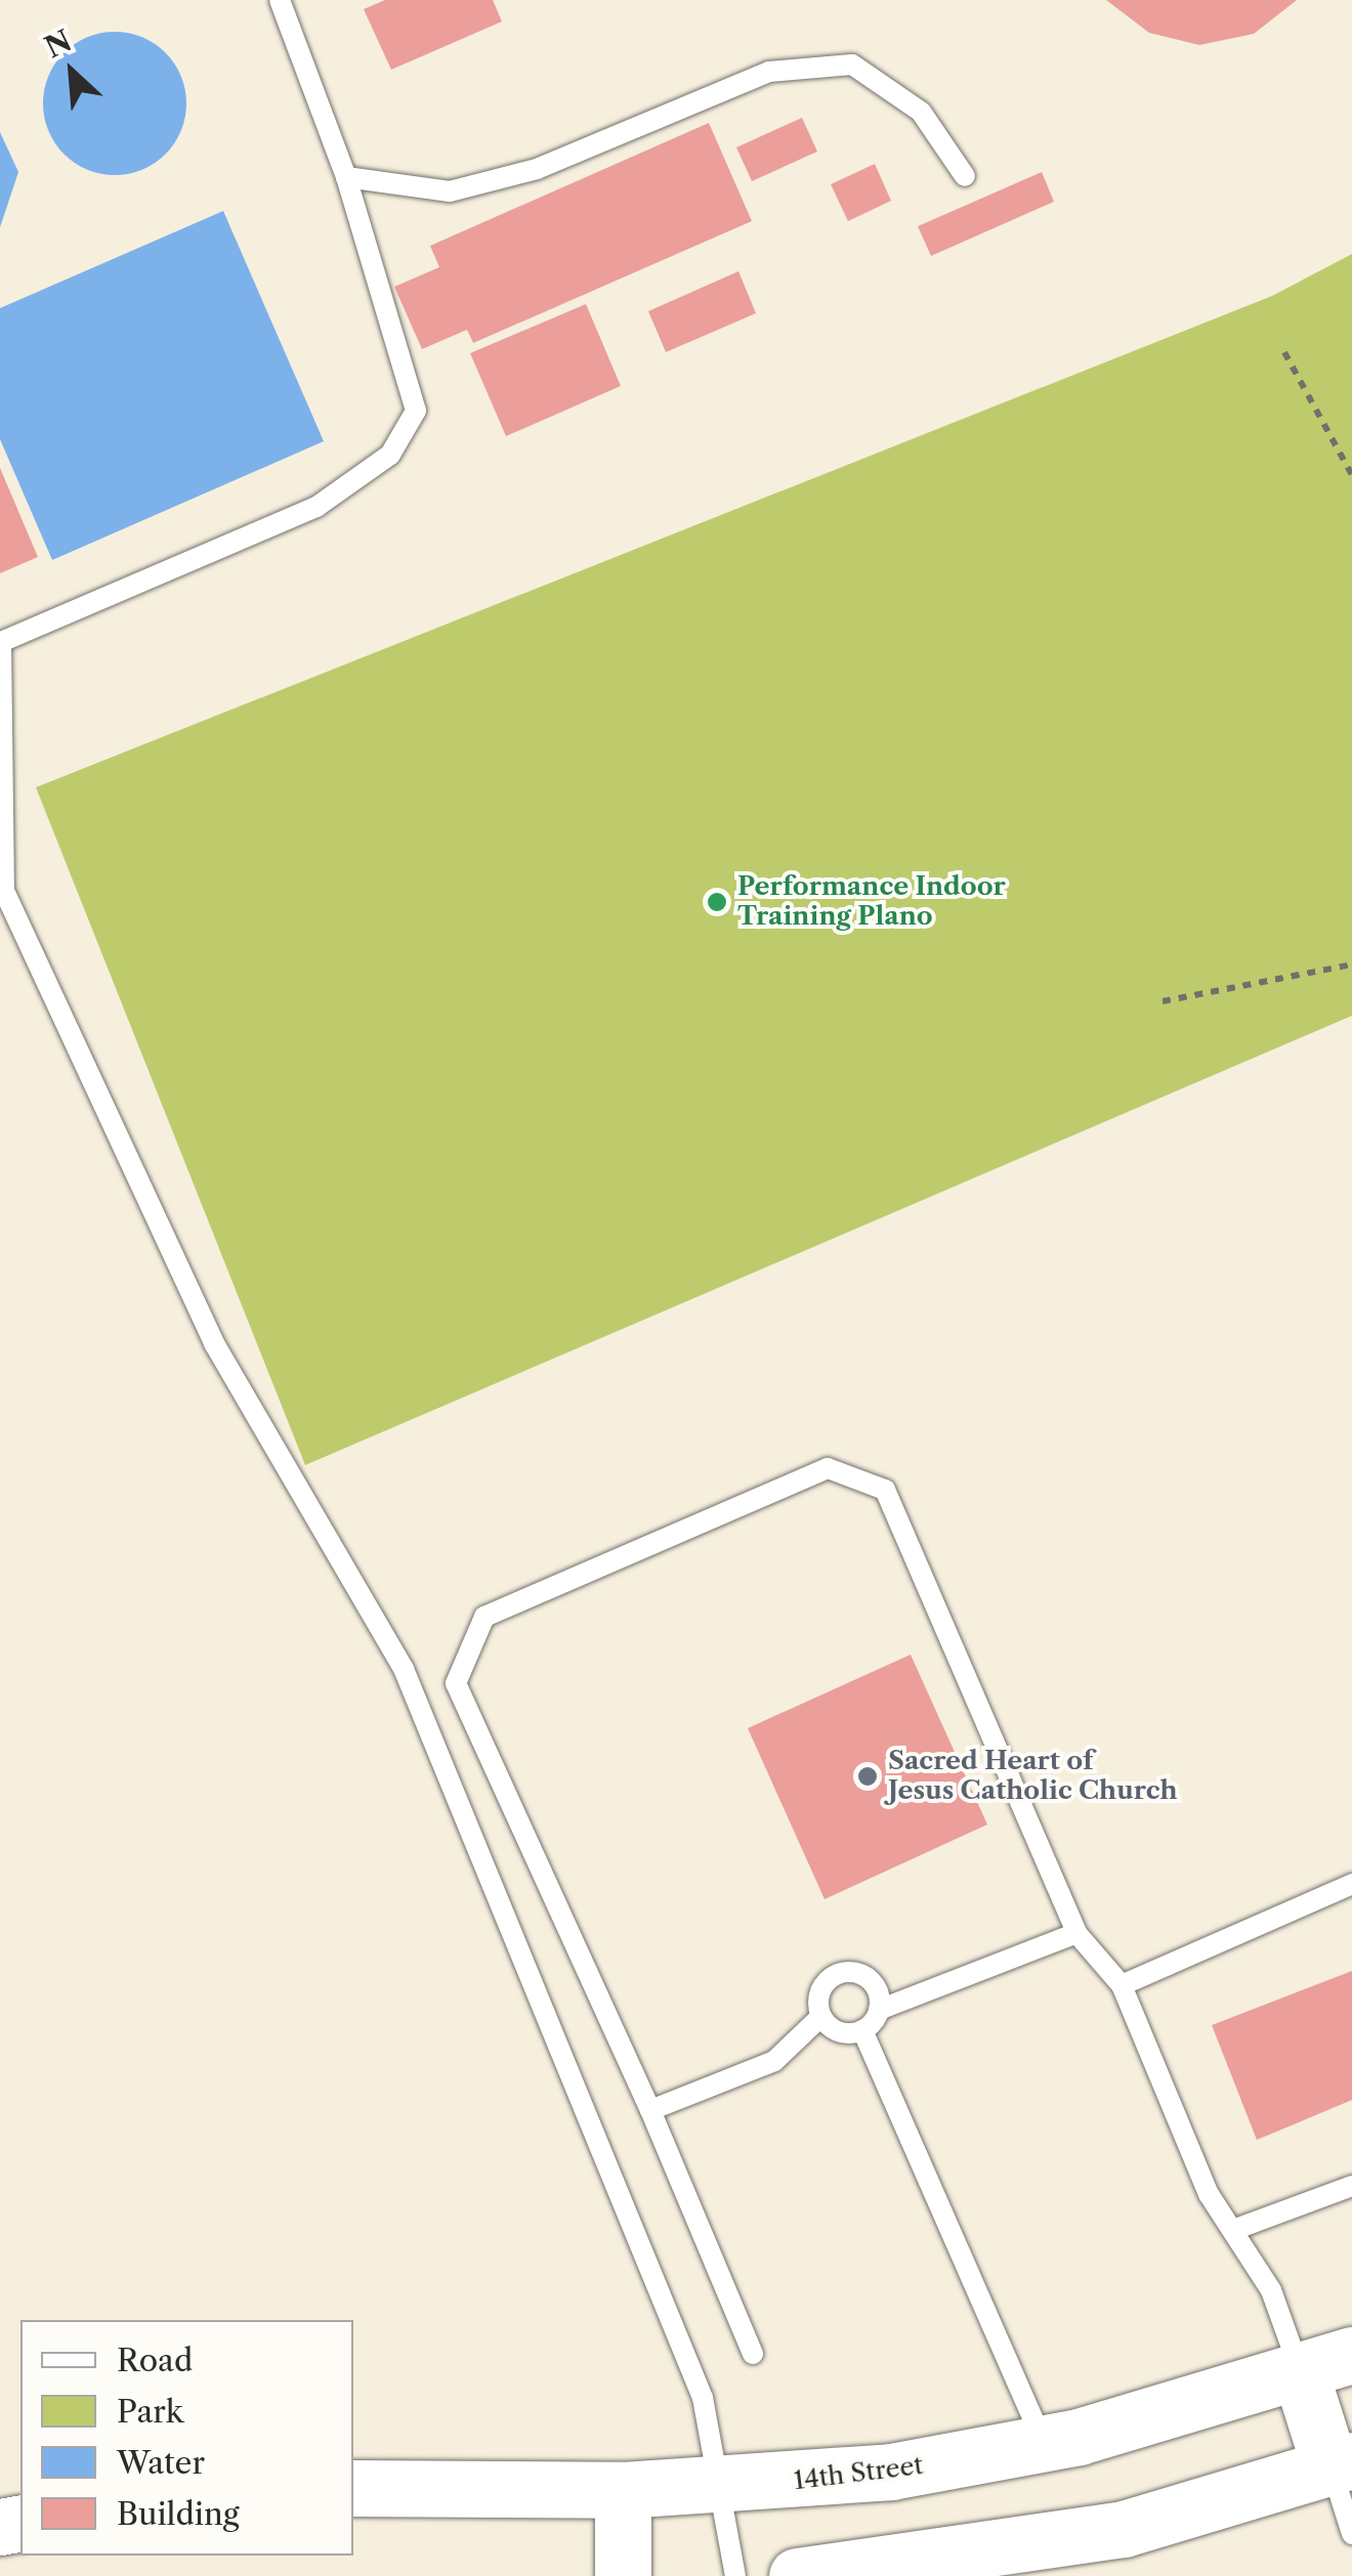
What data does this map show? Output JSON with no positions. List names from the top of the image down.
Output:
{
  "streets": {
    "main road": ["14th Street"]
  },
  "places": ["Performance Indoor Training Plano", "Sacred Heart of Jesus Catholic Church"],
  "legend": [
    "Road",
    "Park",
    "Water",
    "Building"
  ],
  "north": "top left"
}
